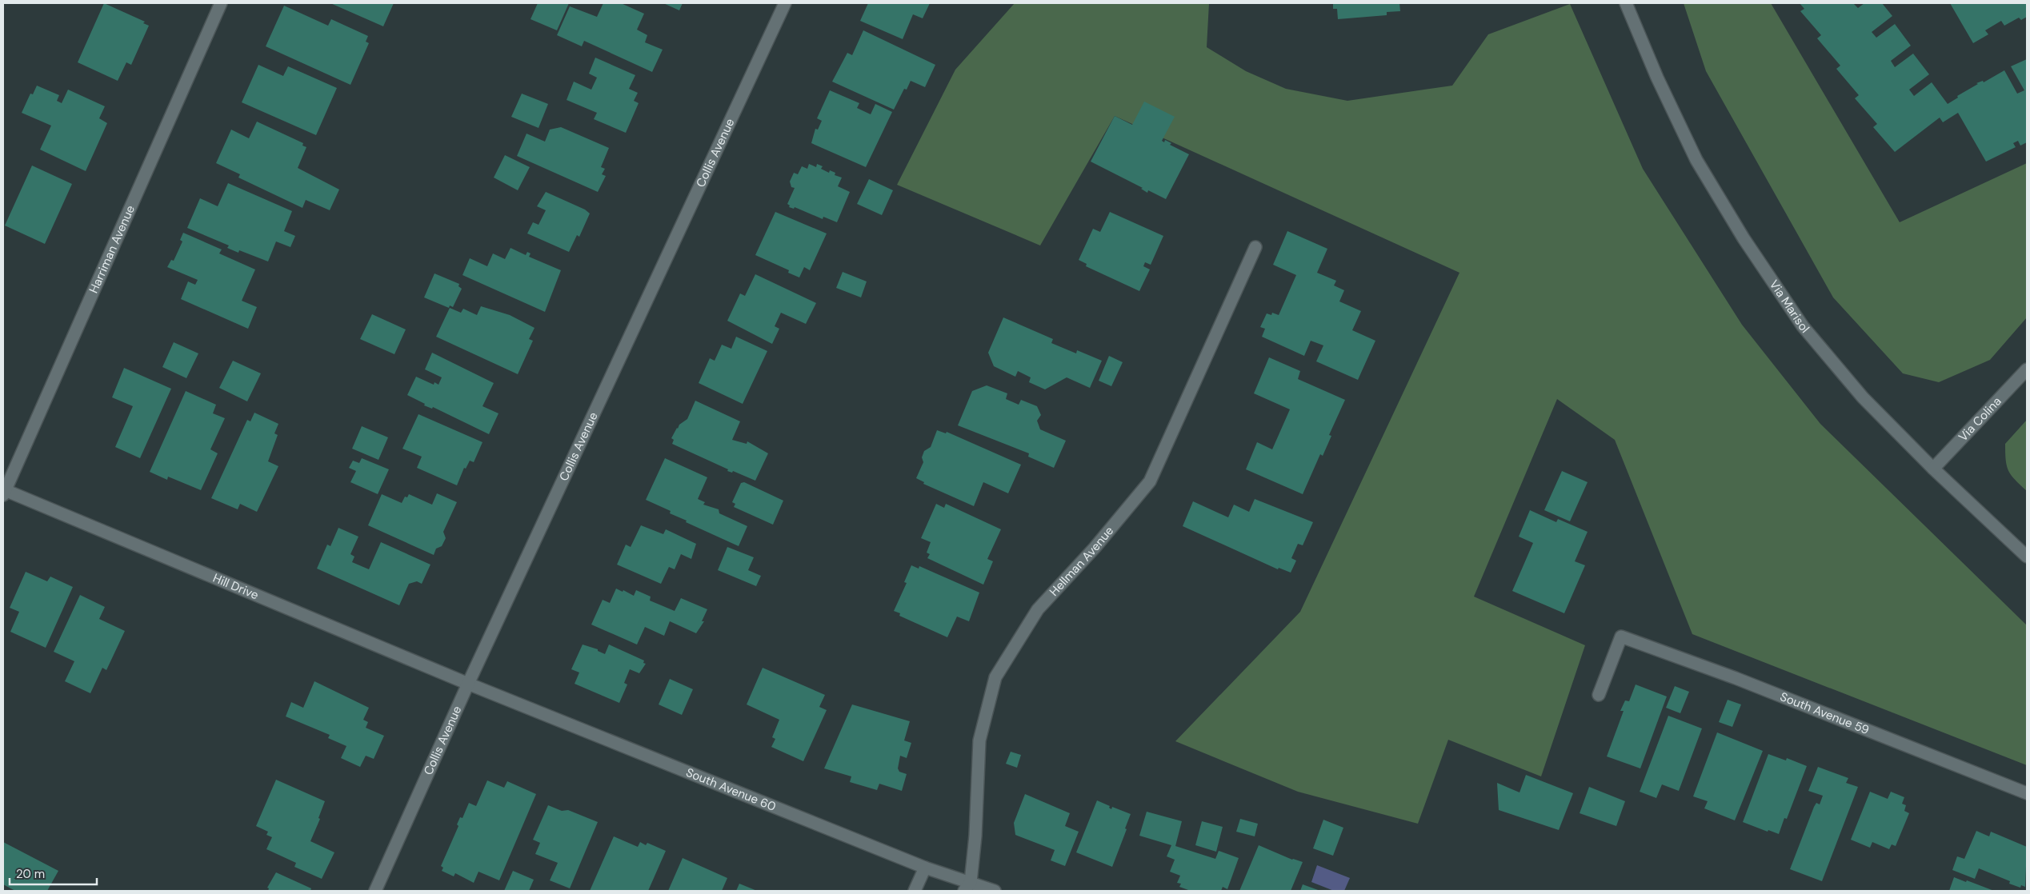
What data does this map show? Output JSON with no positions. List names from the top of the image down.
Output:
{
  "streets": {
    "street": [
      "Collis Avenue",
      "Harriman Avenue",
      "Via Marisol",
      "Via Colina",
      "Hellman Avenue",
      "Hill Drive",
      "South Avenue 59",
      "South Avenue 60"
    ]
  },
  "crossings": [
    ["Collis Avenue", "Hill Drive"],
    ["Collis Avenue", "South Avenue 60"],
    ["Harriman Avenue", "Hill Drive"],
    ["Via Marisol", "Via Colina"],
    ["Hellman Avenue", "South Avenue 60"],
    ["Hill Drive", "South Avenue 60"]
  ],
  "scale_bar": "20 m"
}
